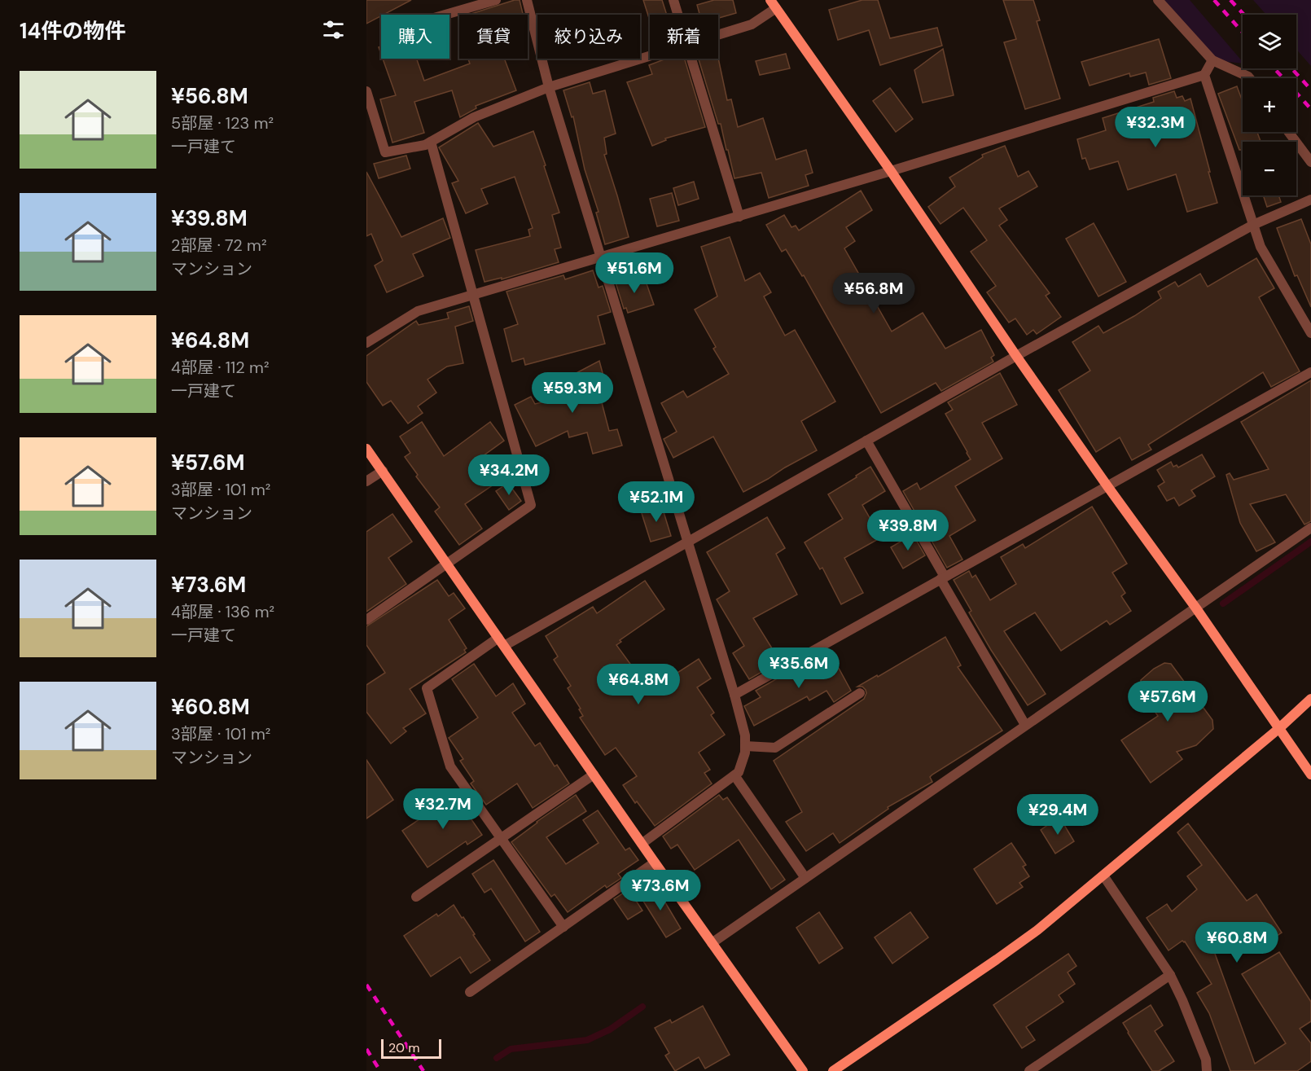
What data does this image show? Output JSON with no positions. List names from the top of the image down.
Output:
{
  "scale_bar": "20 m",
  "page": {
    "heading": "14件の物件",
    "map_buttons": ["+", "−"],
    "chip": [
      "購入",
      "賃貸",
      "絞り込み",
      "新着"
    ],
    "list": [
      {
        "name": "¥56.8M",
        "note": "5部屋 · 123 m² · 一戸建て"
      },
      {
        "name": "¥39.8M",
        "note": "2部屋 · 72 m² · マンション"
      },
      {
        "name": "¥64.8M",
        "note": "4部屋 · 112 m² · 一戸建て"
      },
      {
        "name": "¥57.6M",
        "note": "3部屋 · 101 m² · マンション"
      },
      {
        "name": "¥73.6M",
        "note": "4部屋 · 136 m² · 一戸建て"
      },
      {
        "name": "¥60.8M",
        "note": "3部屋 · 101 m² · マンション"
      }
    ],
    "price": [
      "¥32.3M",
      "¥51.6M",
      "¥56.8M",
      "¥59.3M",
      "¥34.2M",
      "¥52.1M",
      "¥39.8M",
      "¥35.6M",
      "¥64.8M",
      "¥57.6M",
      "¥32.7M",
      "¥29.4M",
      "¥73.6M",
      "¥60.8M"
    ],
    "scale": "20 m"
  }
}
